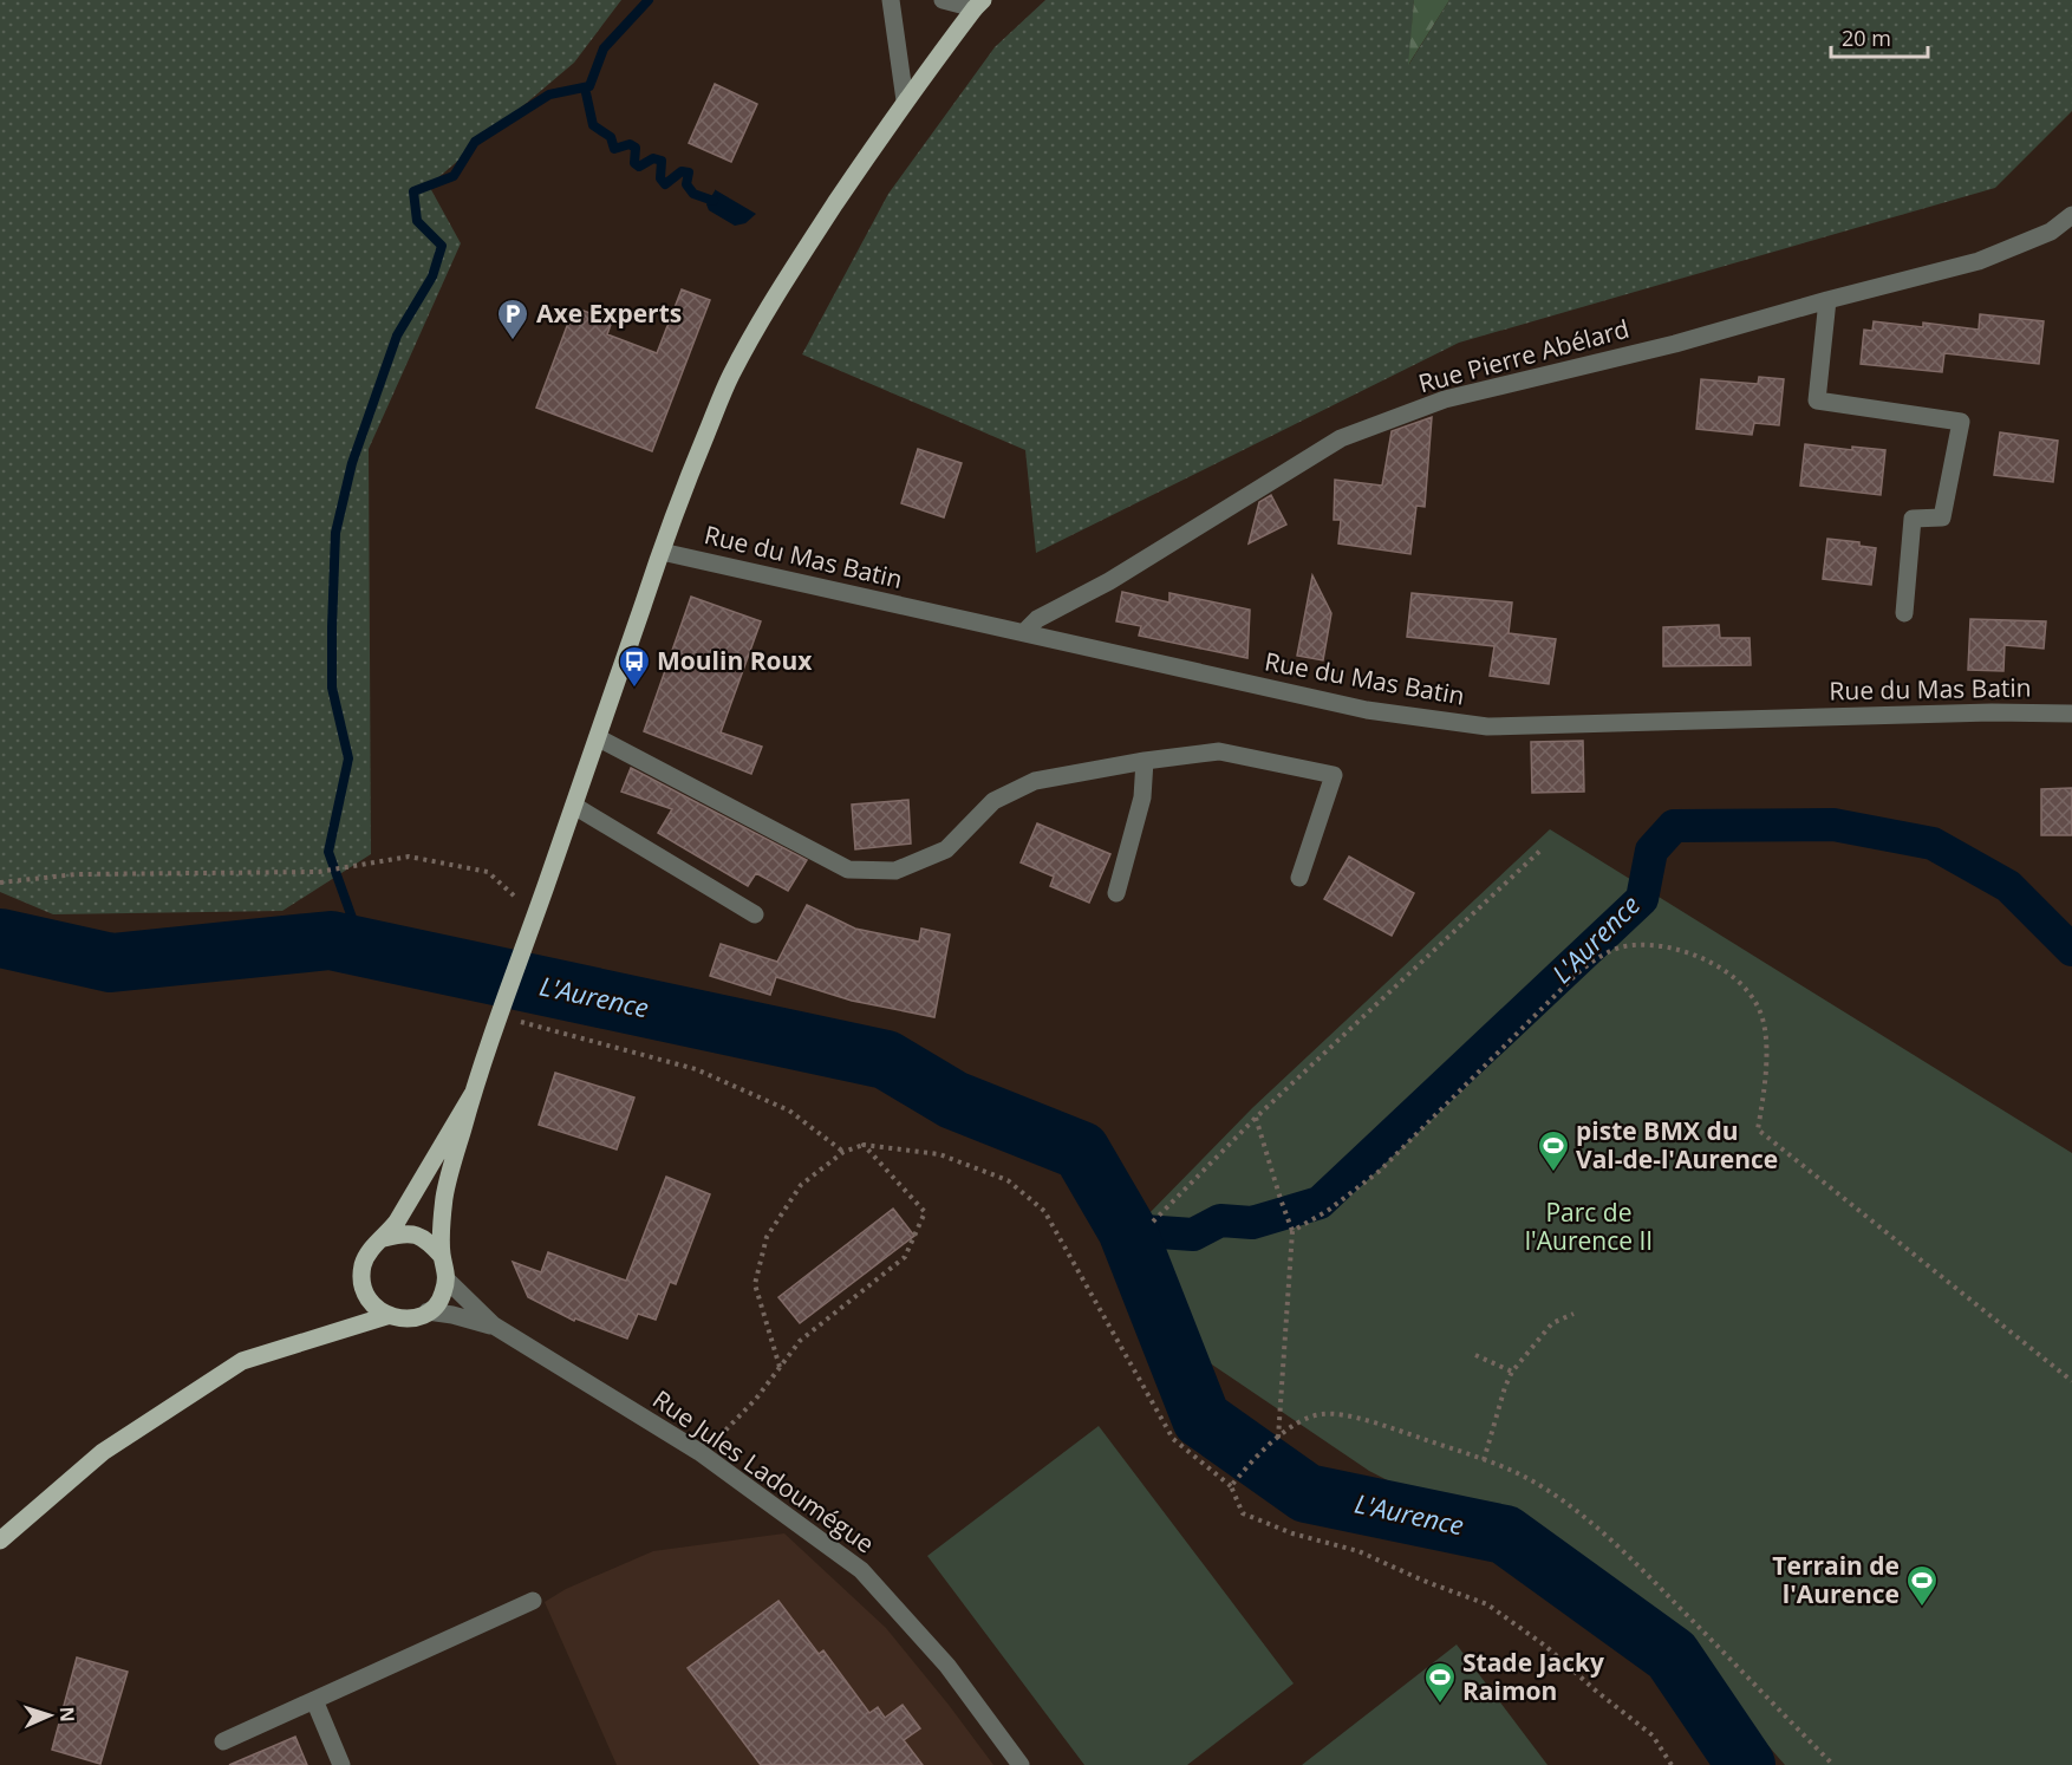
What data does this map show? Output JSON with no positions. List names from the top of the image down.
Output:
{
  "streets": {
    "street": ["Rue Pierre Abélard", "Rue du Mas Batin", "Rue Jules Ladoumégue"]
  },
  "crossings": [
    ["Rue Pierre Abélard", "Rue du Mas Batin"]
  ],
  "water": ["L'Aurence"],
  "parks": ["Parc de l'Aurence II"],
  "places": {
    "parking": ["Axe Experts"],
    "bus stop": ["Moulin Roux"],
    "sports": ["piste BMX du Val-de-l'Aurence", "Terrain de l'Aurence", "Stade Jacky Raimon"]
  },
  "scale_bar": "20 m",
  "north": "right"
}
